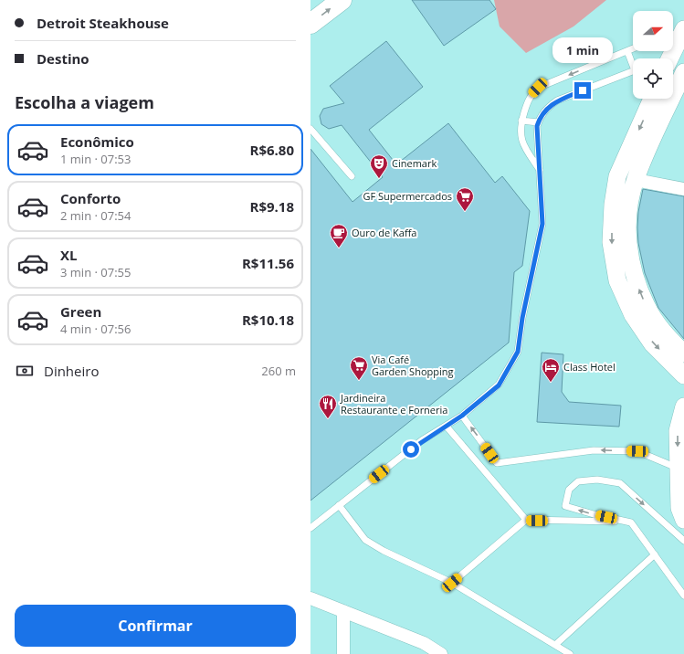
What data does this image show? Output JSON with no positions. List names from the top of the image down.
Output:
{
  "places": {
    "theatre": ["Cinemark"],
    "supermarket": ["GF Supermercados", "Via Café Garden Shopping"],
    "cafe": ["Ouro de Kaffa"],
    "hotel": ["Class Hotel"],
    "restaurant": ["Jardineira Restaurante e Forneria"]
  },
  "north": "right",
  "page": {
    "banner": ["Detroit Steakhouse", "Destino"],
    "bubble": "1 min",
    "heading": "Escolha a viagem",
    "list": [
      {
        "name": "Econômico",
        "note": "1 min · 07:53",
        "value": "R$6.80"
      },
      {
        "name": "Conforto",
        "note": "2 min · 07:54",
        "value": "R$9.18"
      },
      {
        "name": "XL",
        "note": "3 min · 07:55",
        "value": "R$11.56"
      },
      {
        "name": "Green",
        "note": "4 min · 07:56",
        "value": "R$10.18"
      }
    ],
    "pay": ["Dinheiro", "260 m"],
    "buttons": "Confirmar"
  }
}
